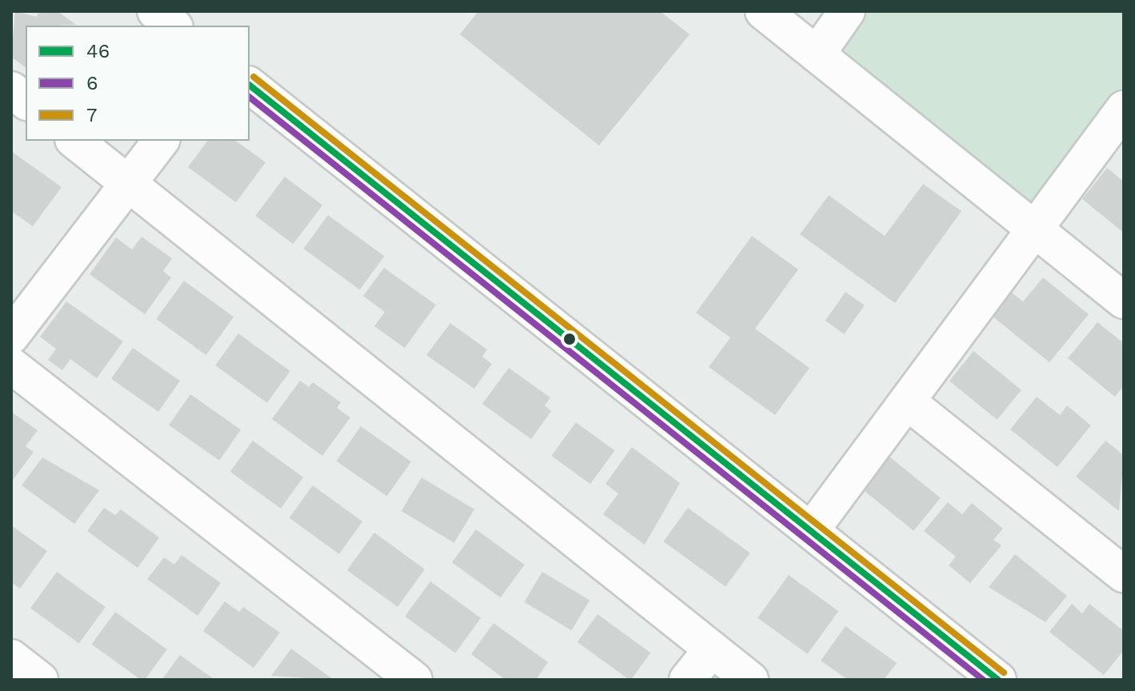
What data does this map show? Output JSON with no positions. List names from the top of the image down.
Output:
{
  "lines": ["transit line 7", "transit line 46", "transit line 6"],
  "legend": ["46", "6", "7"]
}
